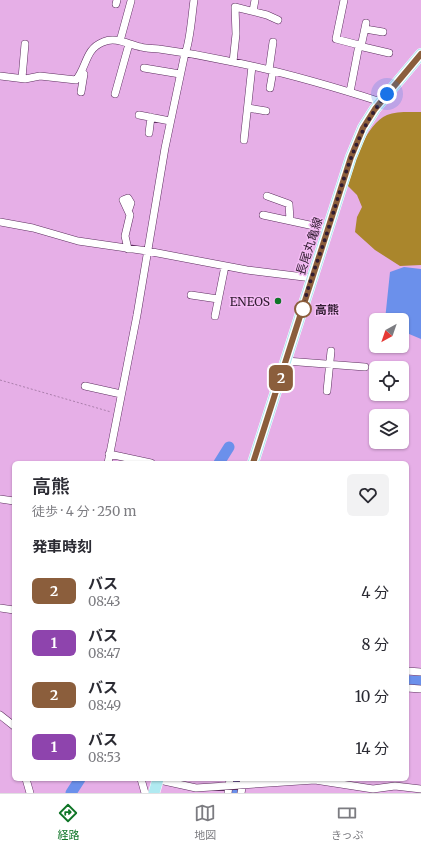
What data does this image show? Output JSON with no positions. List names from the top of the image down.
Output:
{
  "streets": {
    "main road": ["長尾丸亀線"]
  },
  "places": ["ENEOS", "高熊"],
  "lines": ["bus line 2"],
  "north": "bottom left",
  "page": {
    "on_map": "2",
    "heading": [
      ["高熊", "徒歩 · 4 分 · 250 m"],
      "発車時刻"
    ],
    "list": [
      {
        "mark": "2",
        "name": "バス",
        "note": "08:43",
        "value": "4 分"
      },
      {
        "mark": "1",
        "name": "バス",
        "note": "08:47",
        "value": "8 分"
      },
      {
        "mark": "2",
        "name": "バス",
        "note": "08:49",
        "value": "10 分"
      },
      {
        "mark": "1",
        "name": "バス",
        "note": "08:53",
        "value": "14 分"
      }
    ],
    "tabs": ["経路", "地図", "きっぷ"]
  }
}
